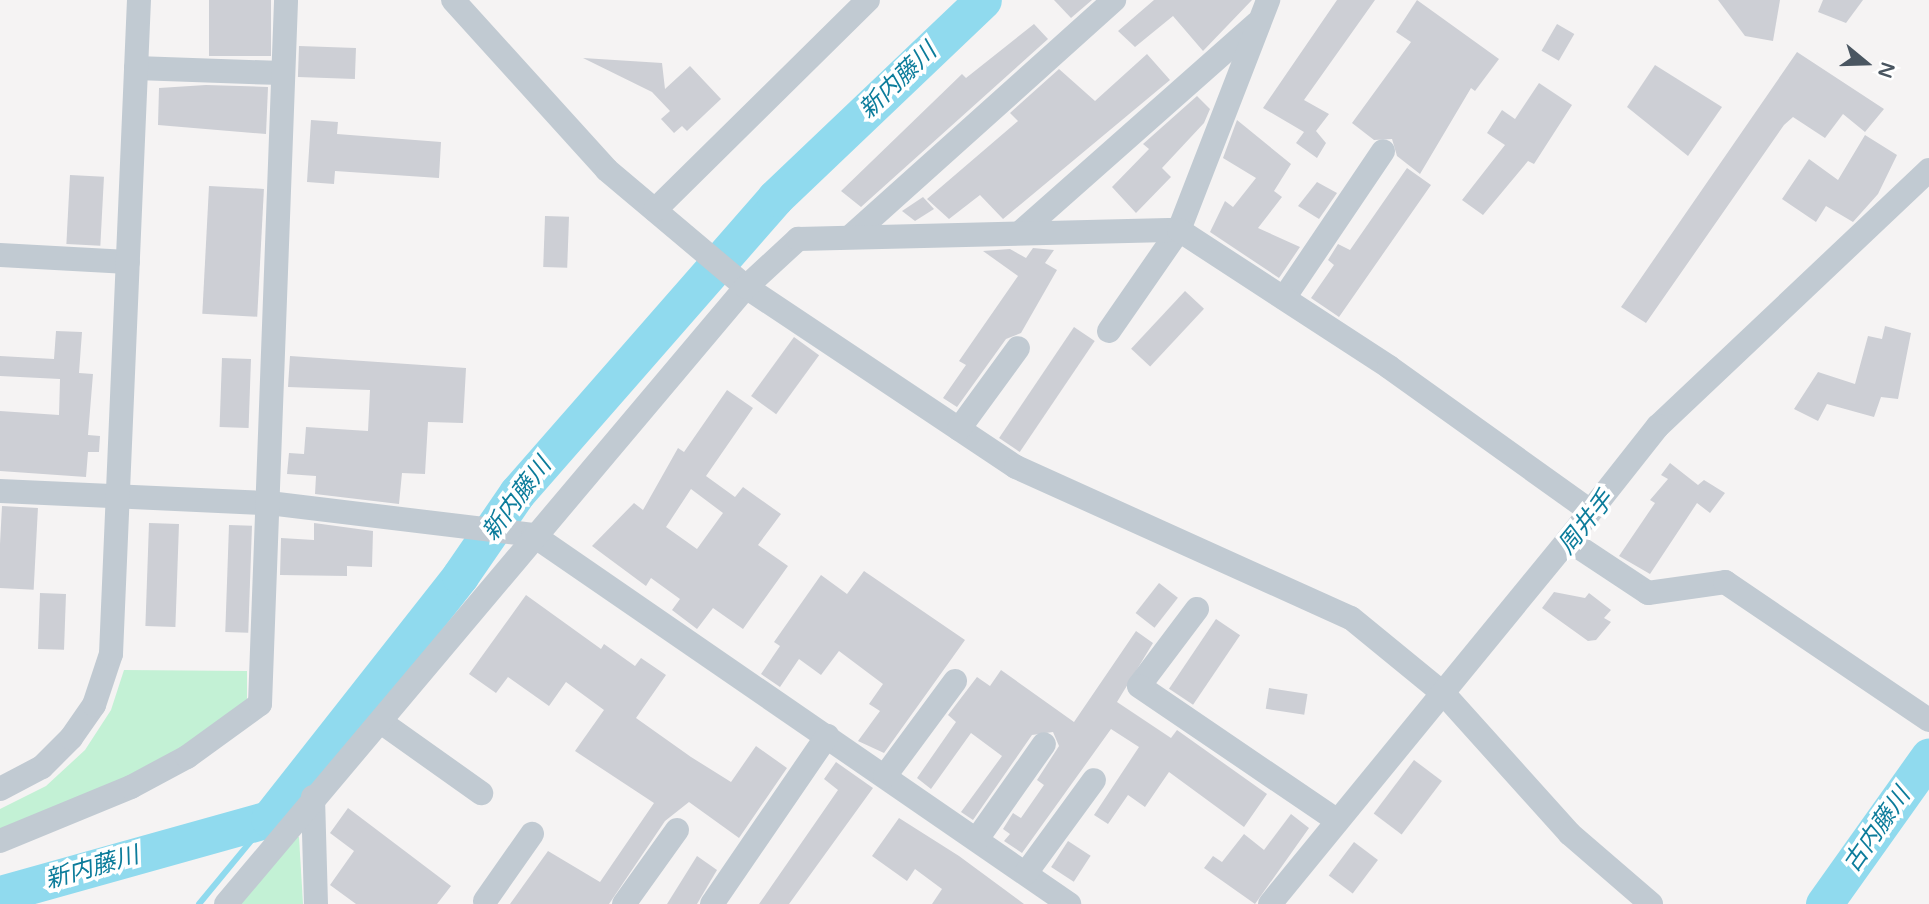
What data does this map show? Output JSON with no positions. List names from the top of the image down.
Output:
{
  "water": ["新内藤川", "周井手", "古内藤川"],
  "north": "right"
}
